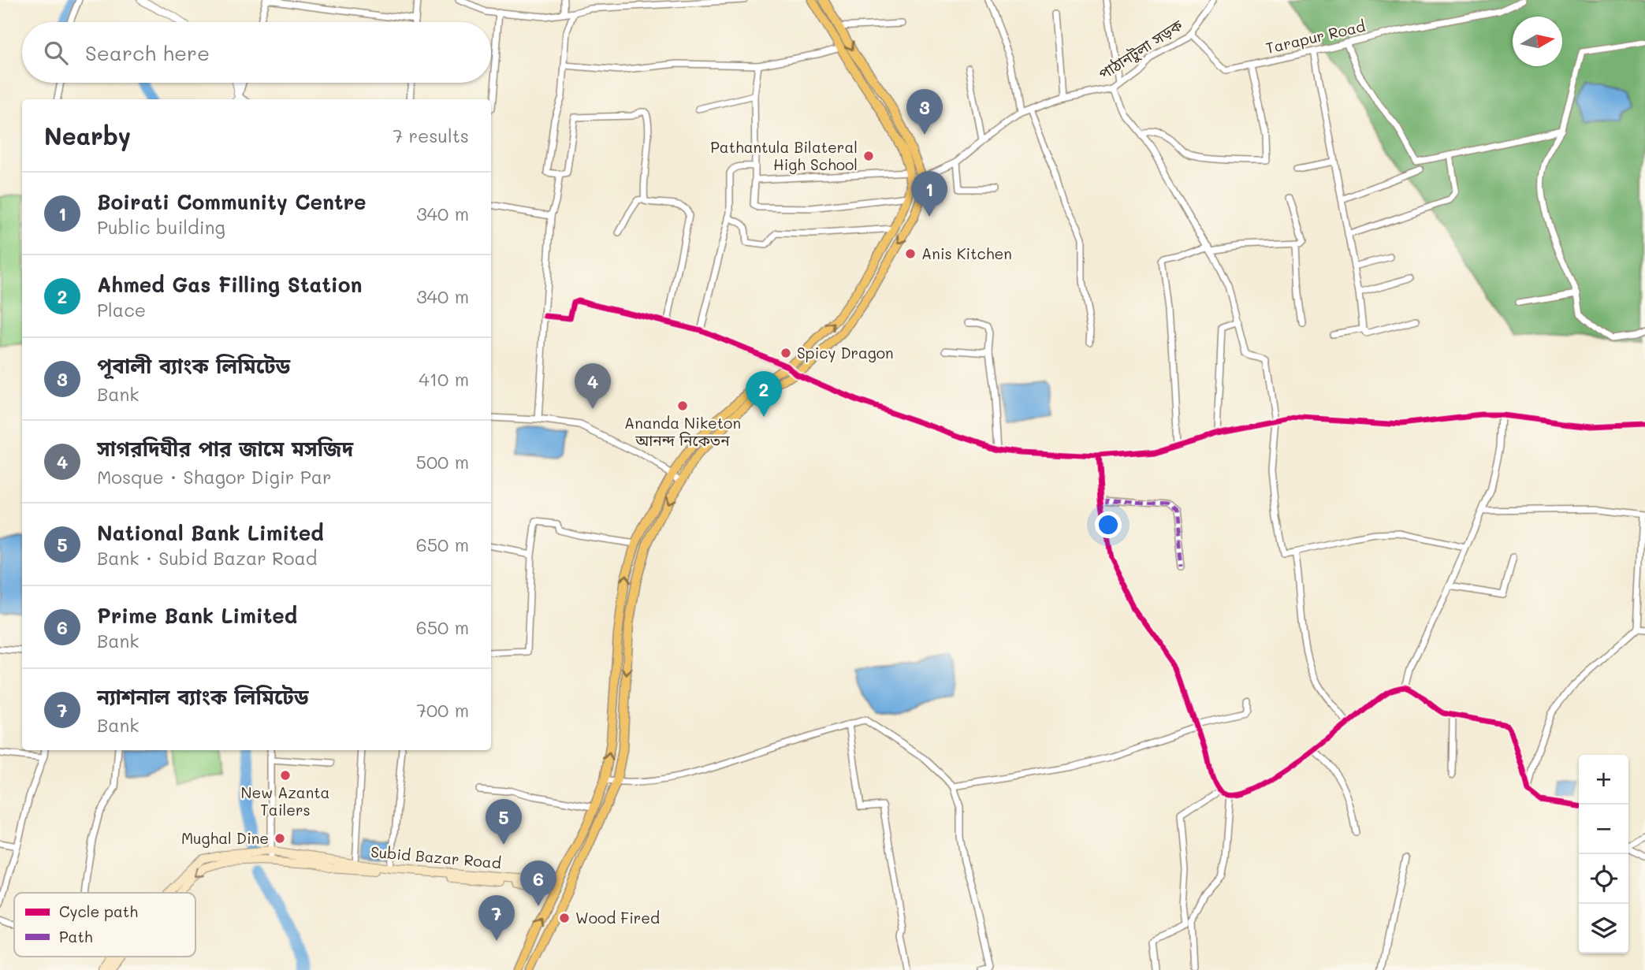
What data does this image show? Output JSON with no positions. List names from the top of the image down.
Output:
{
  "streets": {
    "main road": ["Subid Bazar Road"],
    "street": ["Tarapur Road", "পাঠানটুলা সড়ক"]
  },
  "crossings": [
    ["Tarapur Road", "পাঠানটুলা সড়ক"]
  ],
  "places": [
    "Pathantula Bilateral High School",
    "Anis Kitchen",
    "Spicy Dragon",
    "Ananda Niketon আনন্দ নিকেতন",
    "New Azanta Tailers",
    "Mughal Dine",
    "Wood Fired"
  ],
  "legend": ["Cycle path", "Path"],
  "north": "right",
  "page": {
    "search": "Search here",
    "pins": [
      "3",
      "1",
      "4",
      "2",
      "5",
      "6",
      "7"
    ],
    "heading": ["Nearby", "7 results"],
    "list": [
      {
        "mark": "1",
        "name": "Boirati Community Centre",
        "note": "Public building",
        "value": "340 m"
      },
      {
        "mark": "2",
        "name": "Ahmed Gas Filling Station",
        "note": "Place",
        "value": "340 m"
      },
      {
        "mark": "3",
        "name": "পূবালী ব্যাংক লিমিটেড",
        "note": "Bank",
        "value": "410 m"
      },
      {
        "mark": "4",
        "name": "সাগরদিঘীর পার জামে মসজিদ",
        "note": "Mosque · Shagor Digir Par",
        "value": "500 m"
      },
      {
        "mark": "5",
        "name": "National Bank Limited",
        "note": "Bank · Subid Bazar Road",
        "value": "650 m"
      },
      {
        "mark": "6",
        "name": "Prime Bank Limited",
        "note": "Bank",
        "value": "650 m"
      },
      {
        "mark": "7",
        "name": "ন্যাশনাল ব্যাংক লিমিটেড",
        "note": "Bank",
        "value": "700 m"
      }
    ],
    "map_buttons": ["+", "−"]
  }
}
